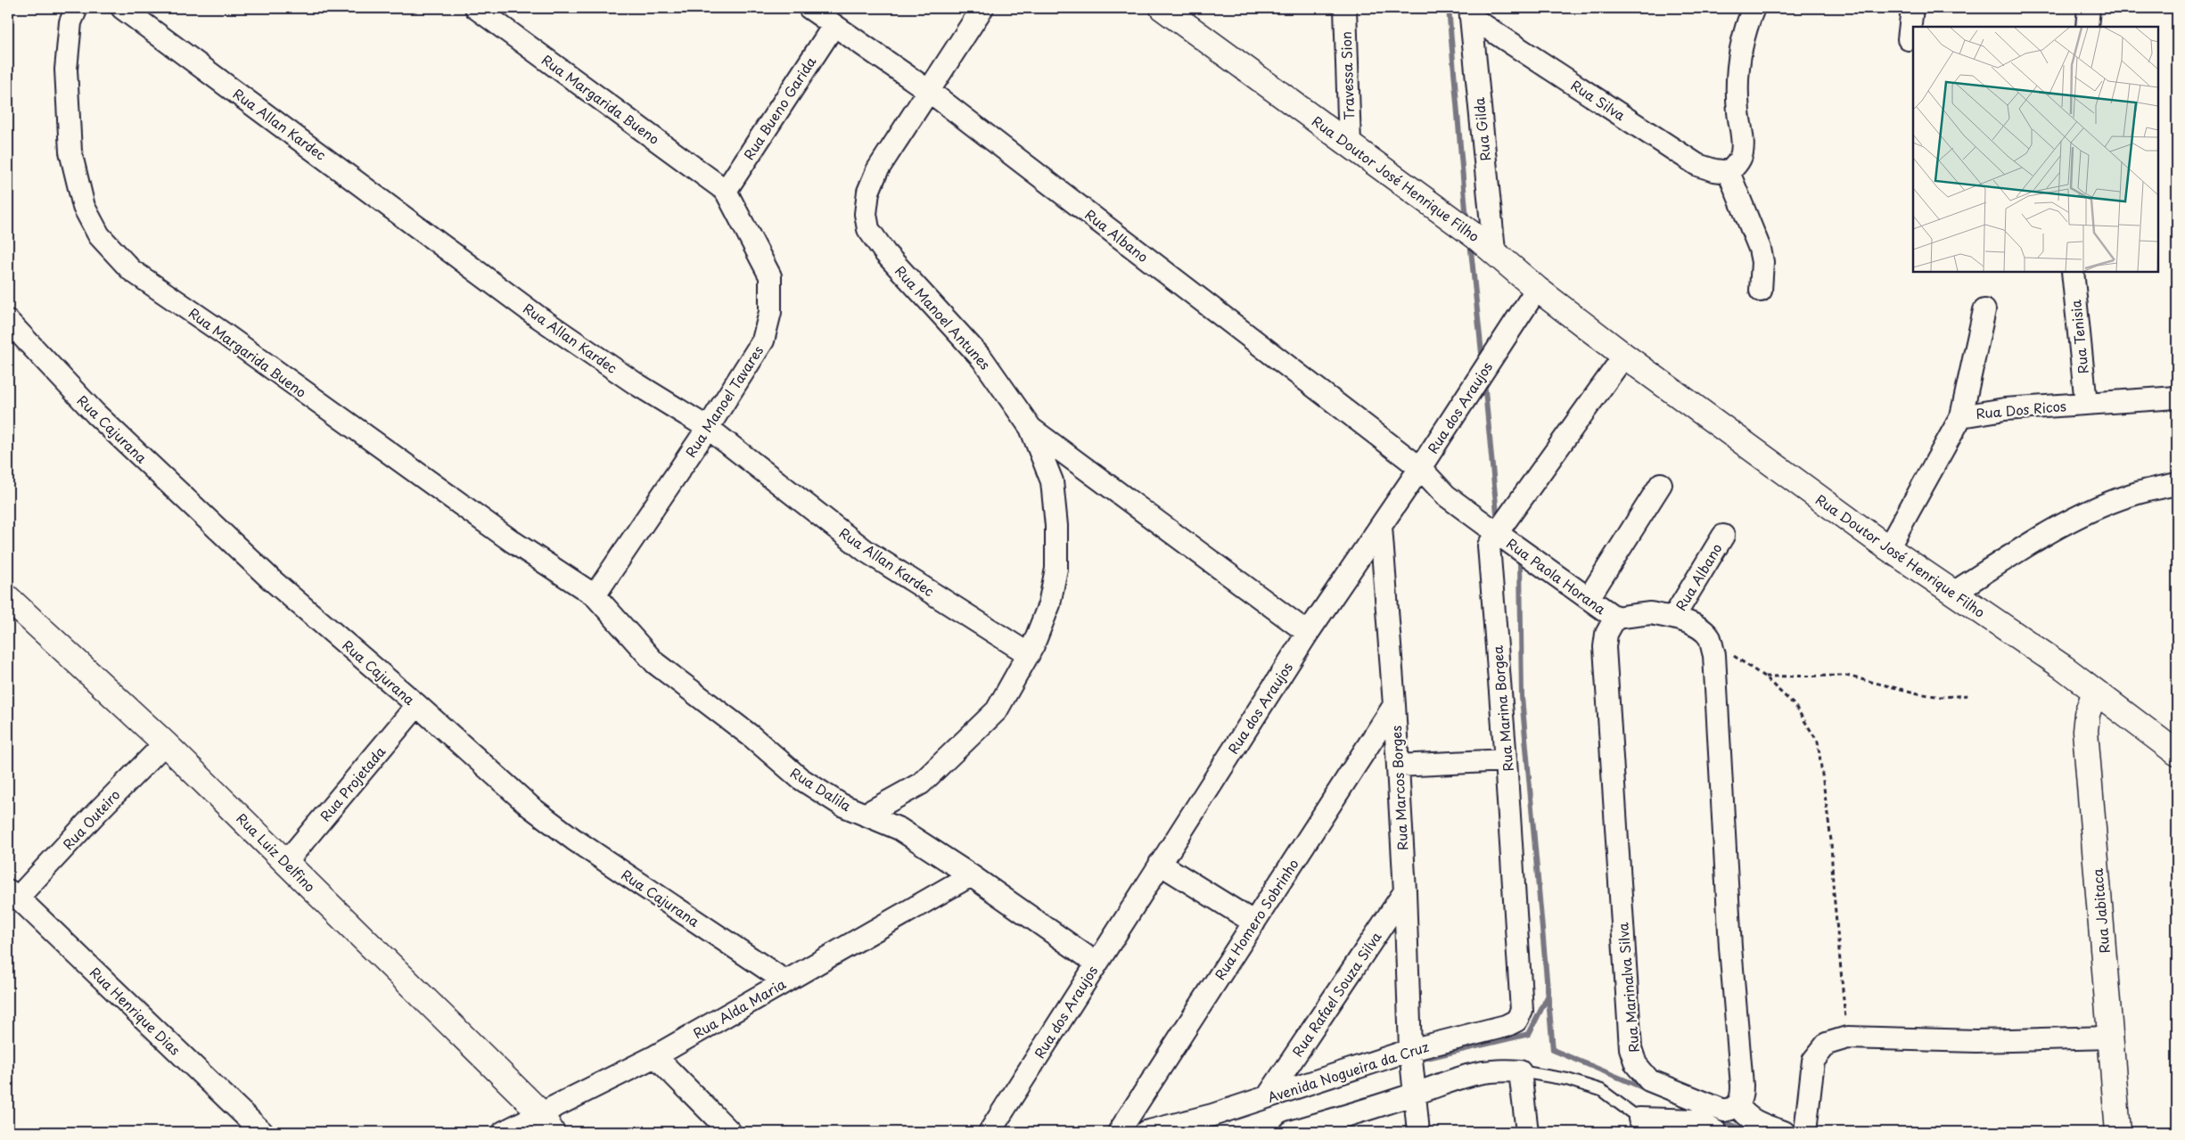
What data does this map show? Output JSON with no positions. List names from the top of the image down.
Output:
{
  "streets": {
    "street": [
      "Travessa Sion",
      "Rua Margarida Bueno",
      "Rua Silva",
      "Rua Bueno Garida",
      "Rua Allan Kardec",
      "Rua Gilda",
      "Rua Doutor José Henrique Filho",
      "Rua Albano",
      "Rua Manoel Antunes",
      "Rua Tenisia",
      "Rua Manoel Tavares",
      "Rua dos Araujos",
      "Rua Dos Ricos",
      "Rua Cajurana",
      "Rua Paola Horana",
      "Rua Marina Borgea",
      "Rua Projetada",
      "Rua Marcos Borges",
      "Rua Dalila",
      "Rua Outeiro",
      "Rua Luiz Delfino",
      "Rua Jabitaca",
      "Rua Homero Sobrinho",
      "Rua Marinalva Silva",
      "Rua Rafael Souza Silva",
      "Rua Alda Maria",
      "Rua Henrique Dias",
      "Avenida Nogueira da Cruz"
    ]
  },
  "crossings": [
    ["Travessa Sion", "Rua Doutor José Henrique Filho"],
    ["Rua Margarida Bueno", "Rua Bueno Garida"],
    ["Rua Margarida Bueno", "Rua Manoel Tavares"],
    ["Rua Margarida Bueno", "Rua Dalila"],
    ["Rua Silva", "Rua Gilda"],
    ["Rua Bueno Garida", "Rua Albano"],
    ["Rua Bueno Garida", "Rua Manoel Tavares"],
    ["Rua Allan Kardec", "Rua Manoel Antunes"],
    ["Rua Allan Kardec", "Rua Manoel Tavares"],
    ["Rua Gilda", "Rua Doutor José Henrique Filho"],
    ["Rua Doutor José Henrique Filho", "Rua dos Araujos"],
    ["Rua Doutor José Henrique Filho", "Rua Dos Ricos"],
    ["Rua Doutor José Henrique Filho", "Rua Jabitaca"],
    ["Rua Albano", "Rua Manoel Antunes"],
    ["Rua Albano", "Rua dos Araujos"],
    ["Rua Manoel Antunes", "Rua Dalila"],
    ["Rua Tenisia", "Rua Dos Ricos"],
    ["Rua Manoel Tavares", "Rua Dalila"],
    ["Rua dos Araujos", "Rua Marcos Borges"],
    ["Rua dos Araujos", "Rua Dalila"],
    ["Rua Cajurana", "Rua Projetada"],
    ["Rua Cajurana", "Rua Alda Maria"],
    ["Rua Paola Horana", "Rua Marina Borgea"],
    ["Rua Paola Horana", "Rua Marinalva Silva"],
    ["Rua Marina Borgea", "Avenida Nogueira da Cruz"],
    ["Rua Projetada", "Rua Luiz Delfino"],
    ["Rua Marcos Borges", "Rua Homero Sobrinho"],
    ["Rua Marcos Borges", "Rua Rafael Souza Silva"],
    ["Rua Marcos Borges", "Avenida Nogueira da Cruz"],
    ["Rua Dalila", "Rua Alda Maria"],
    ["Rua Outeiro", "Rua Luiz Delfino"],
    ["Rua Outeiro", "Rua Henrique Dias"],
    ["Rua Luiz Delfino", "Rua Alda Maria"],
    ["Rua Rafael Souza Silva", "Avenida Nogueira da Cruz"]
  ]
}
